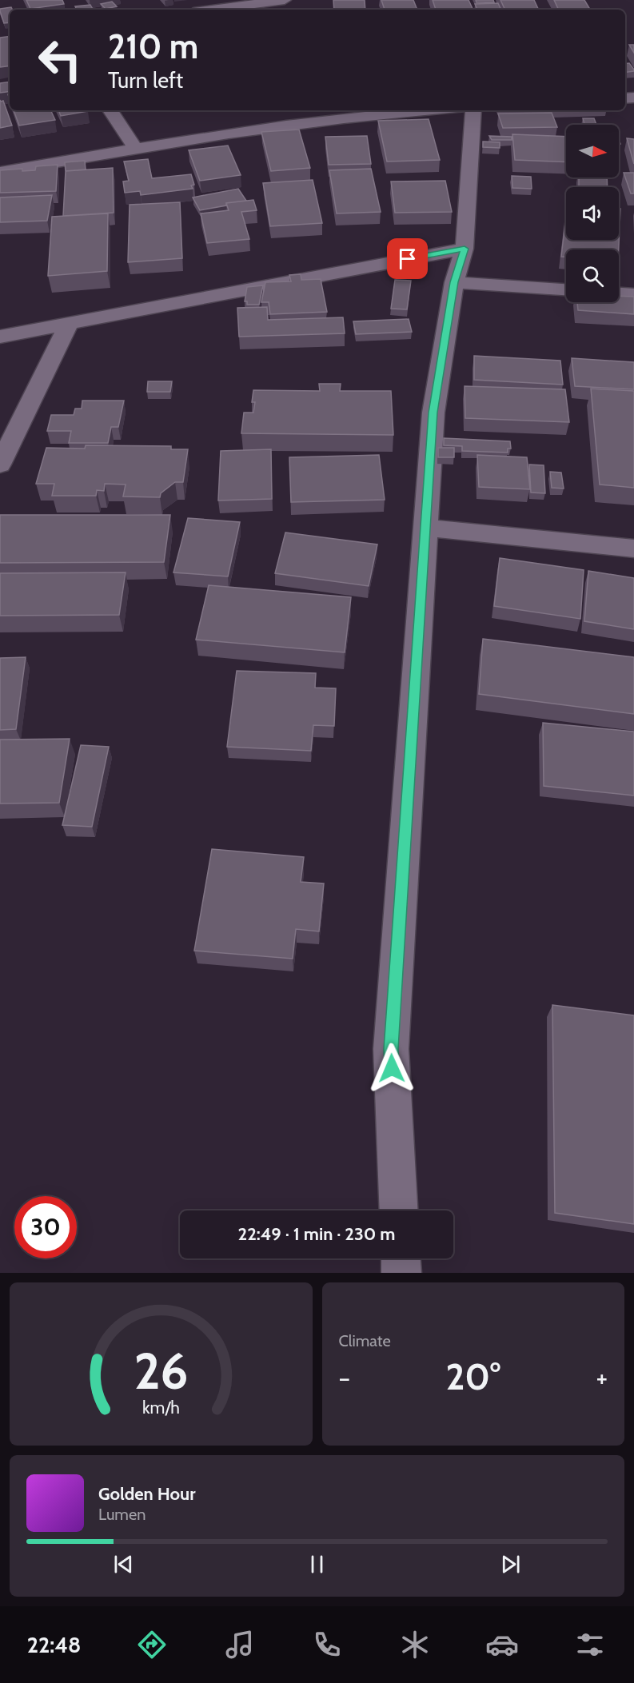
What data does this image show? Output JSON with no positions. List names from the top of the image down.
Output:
{
  "north": "right",
  "page": {
    "turn": ["210 m", "Turn left"],
    "limit": "30",
    "trip": "22:49 · 1 min · 230 m",
    "tile": "Climate",
    "heat": ["−", "20°", "+"],
    "song": ["Golden Hour", "Lumen"],
    "tabs": "22:48",
    "gauge": ["26", "km/h"]
  }
}
